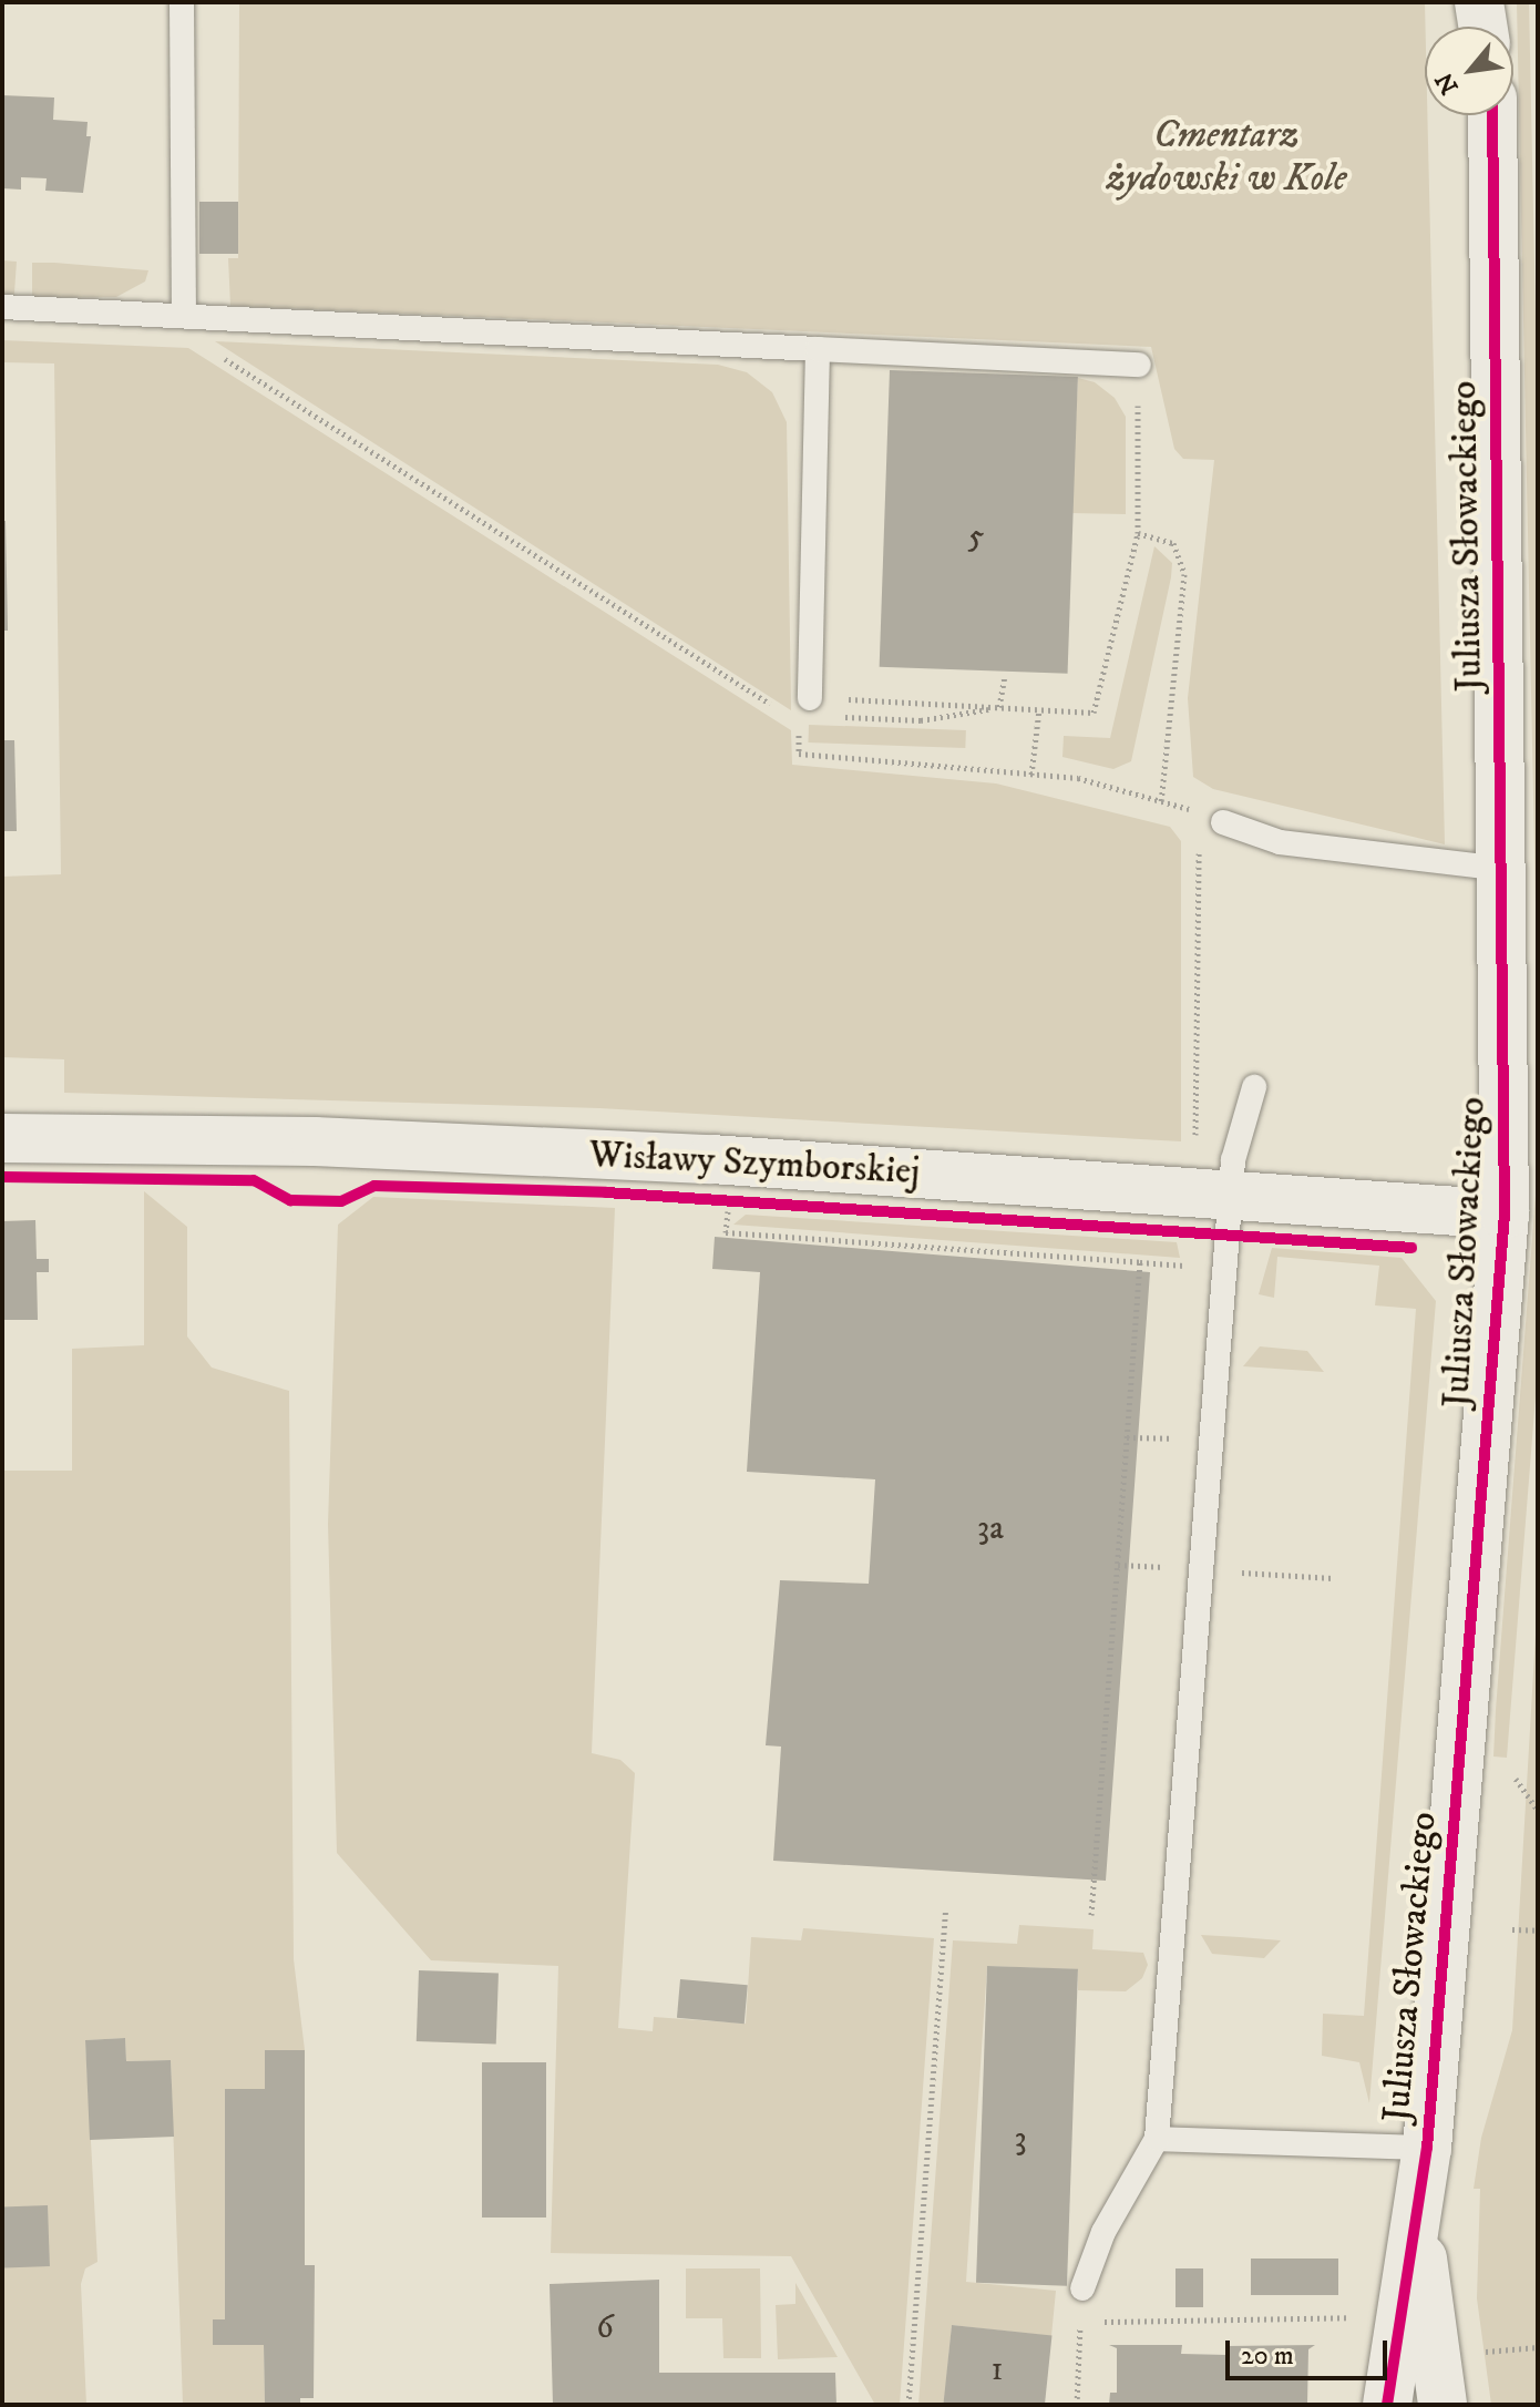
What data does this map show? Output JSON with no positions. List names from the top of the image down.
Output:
{
  "streets": {
    "street": ["Juliusza Słowackiego", "Wisławy Szymborskiej"]
  },
  "crossings": [
    ["Juliusza Słowackiego", "Wisławy Szymborskiej"]
  ],
  "parks": ["Cmentarz żydowski w Kole"],
  "house_numbers": [
    "5",
    "3a",
    "3",
    "6",
    "1"
  ],
  "scale_bar": "20 m",
  "north": "bottom left"
}
